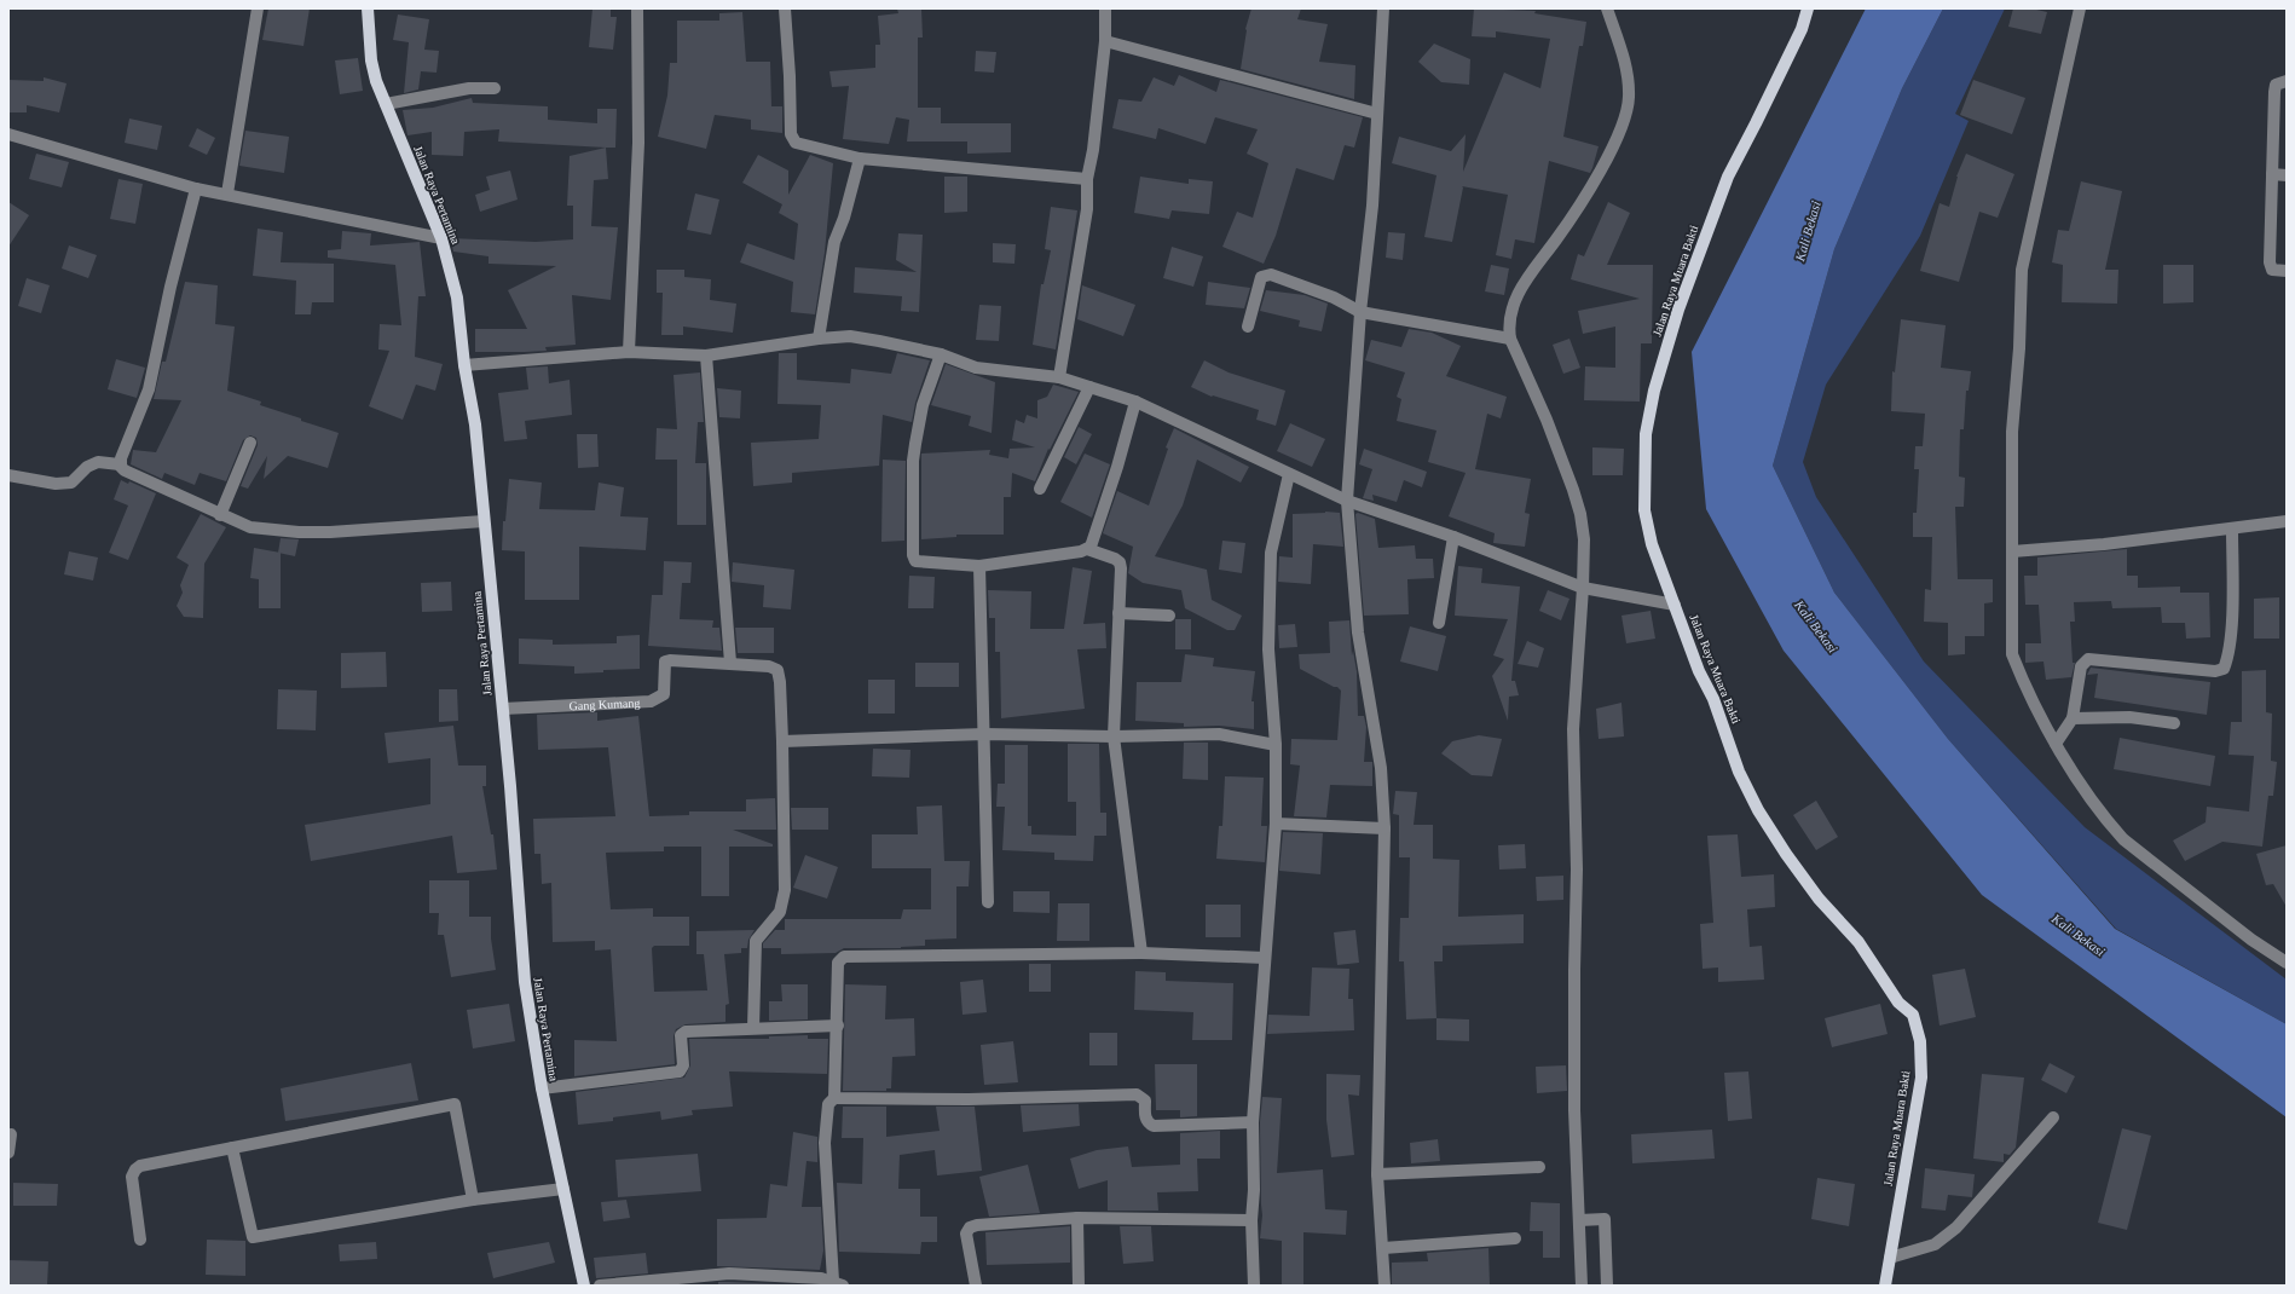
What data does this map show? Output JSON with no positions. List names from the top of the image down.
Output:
{
  "streets": {
    "main road": ["Jalan Raya Pertamina", "Jalan Raya Muara Bakti"],
    "street": ["Gang Kumang"]
  },
  "crossings": [
    ["Jalan Raya Pertamina", "Gang Kumang"]
  ],
  "water": ["Kali Bekasi"]
}
